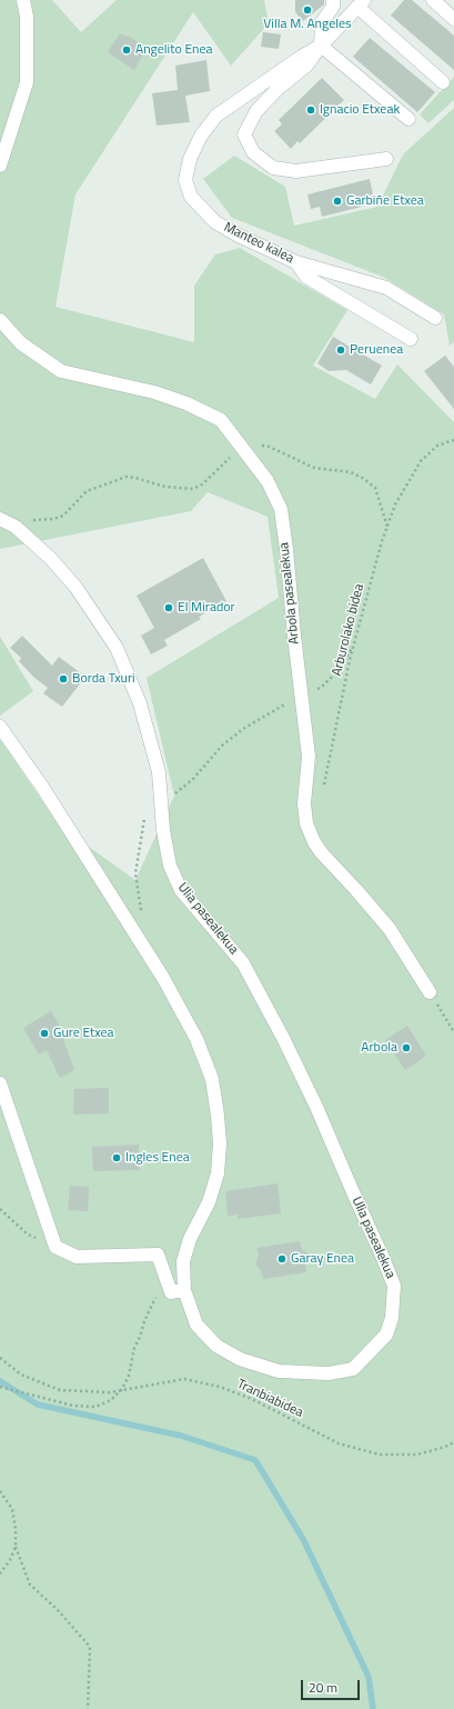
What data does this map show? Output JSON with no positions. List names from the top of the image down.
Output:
{
  "streets": {
    "street": ["Manteo kalea", "Arbola pasealekua", "Ulia pasealekua"],
    "path": ["Arburolako bidea", "Tranbiabidea"]
  },
  "places": [
    "Villa M. Angeles",
    "Angelito Enea",
    "Ignacio Etxeak",
    "Garbiñe Etxea",
    "Peruenea",
    "El Mirador",
    "Borda Txuri",
    "Gure Etxea",
    "Arbola",
    "Ingles Enea",
    "Garay Enea"
  ],
  "scale_bar": "20 m"
}
